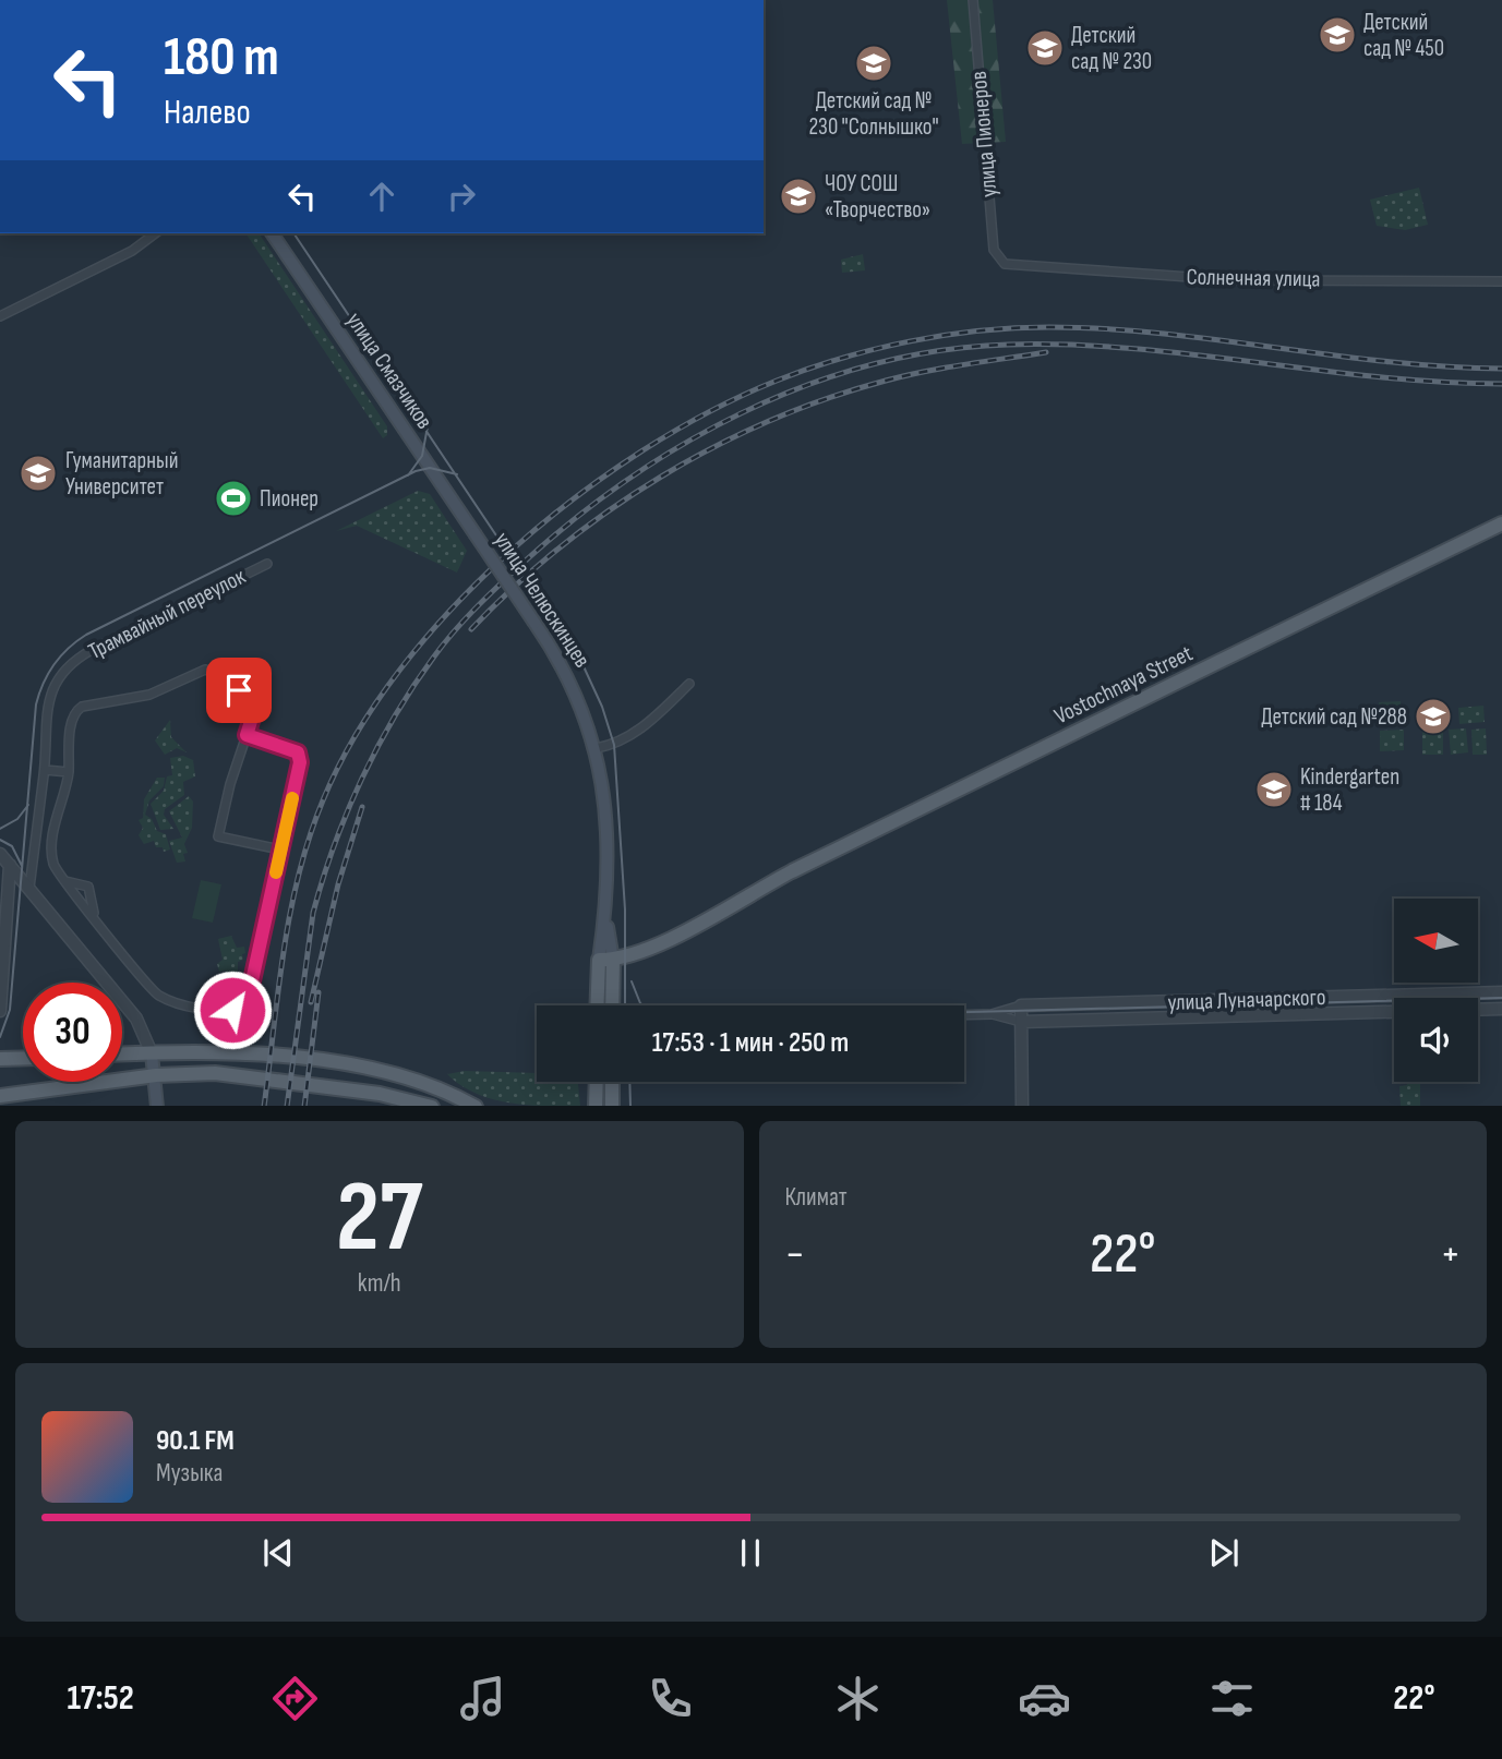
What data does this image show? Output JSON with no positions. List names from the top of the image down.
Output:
{
  "streets": {
    "main road": ["улица Смазчиков", "улица Челюскинцев"],
    "street": [
      "улица Пионеров",
      "Солнечная улица",
      "Трамвайный переулок",
      "улица Луначарского"
    ]
  },
  "crossings": [
    ["улица Пионеров", "Солнечная улица"],
    ["улица Смазчиков", "улица Челюскинцев"]
  ],
  "places": {
    "school or university": [
      "Детский сад № 450",
      "Детский сад № 230",
      "Детский сад № 230 \"Солнышко\"",
      "ЧОУ СОШ «Творчество»",
      "Гуманитарный Университет",
      "Детский сад №288",
      "Kindergarten # 184"
    ],
    "sports": ["Пионер"]
  },
  "north": "left",
  "page": {
    "turn": ["180 m", "Налево"],
    "limit": "30",
    "trip": "17:53 · 1 мин · 250 m",
    "tile": [
      ["27", "km/h"],
      "Климат"
    ],
    "heat": ["−", "22°", "+"],
    "song": ["90.1 FM", "Музыка"],
    "tabs": ["17:52", "22°"]
  }
}
